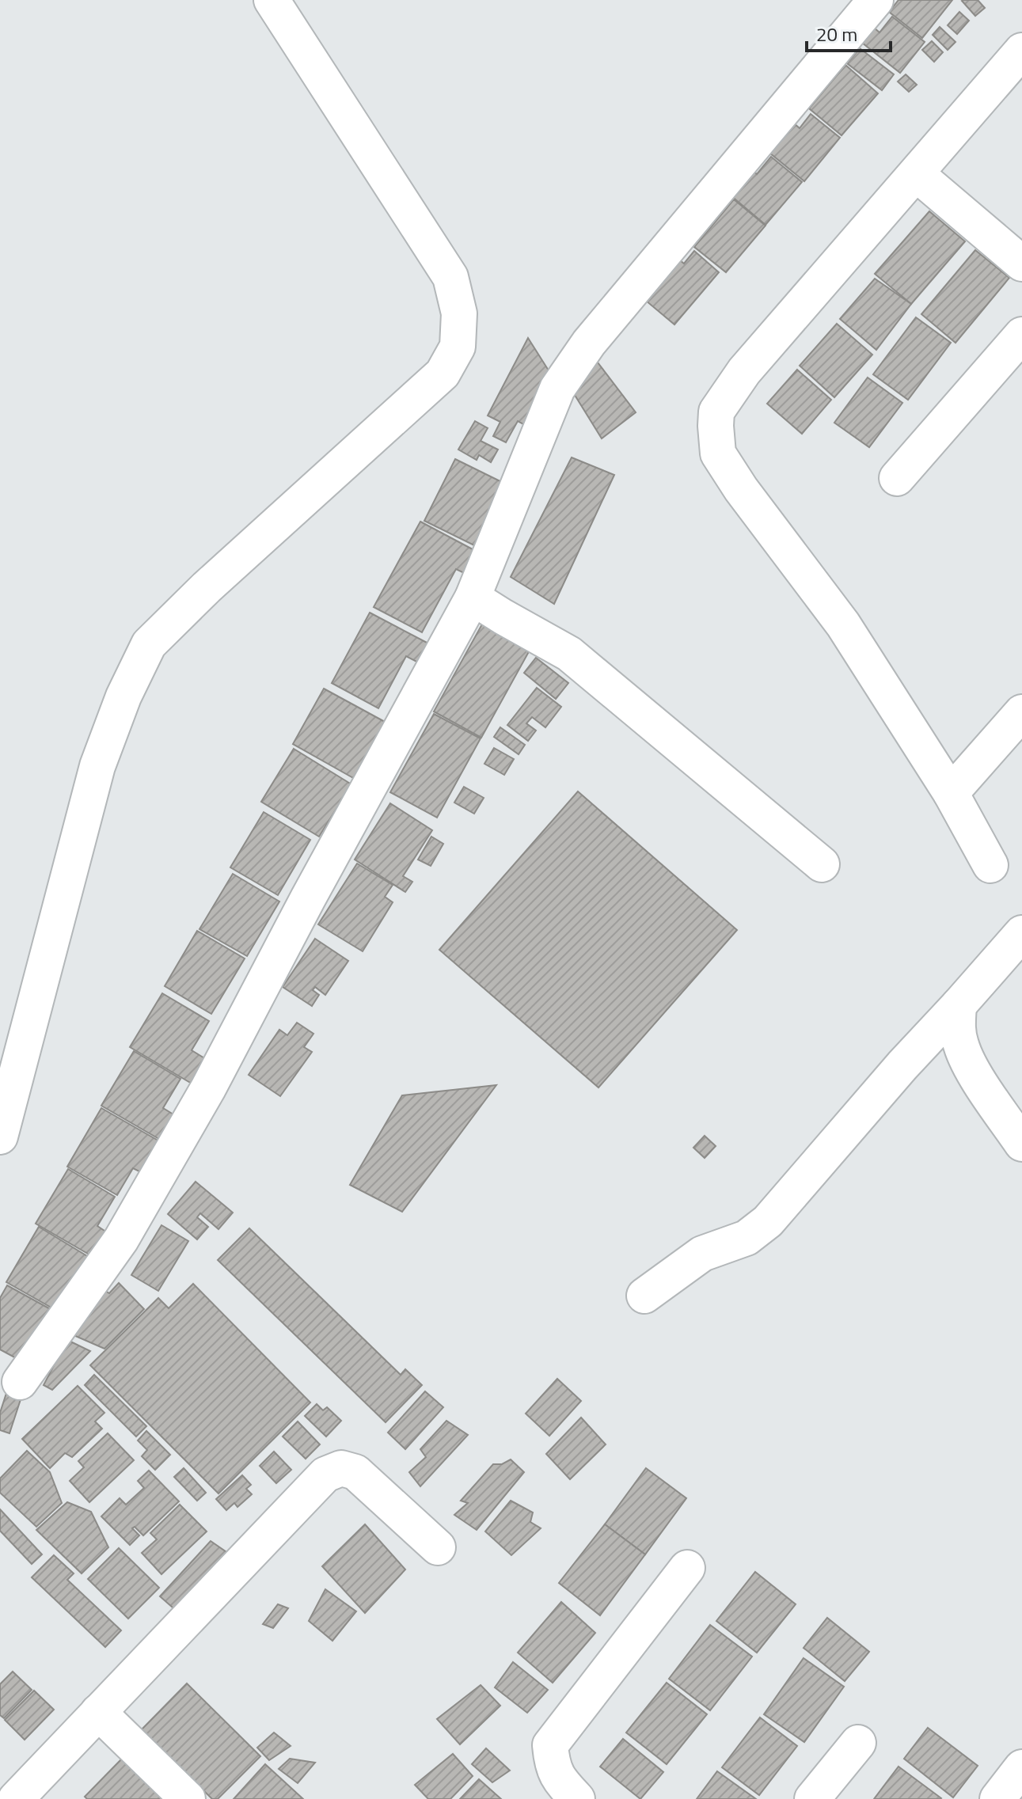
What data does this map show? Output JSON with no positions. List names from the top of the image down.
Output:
{
  "scale_bar": "20 m"
}
